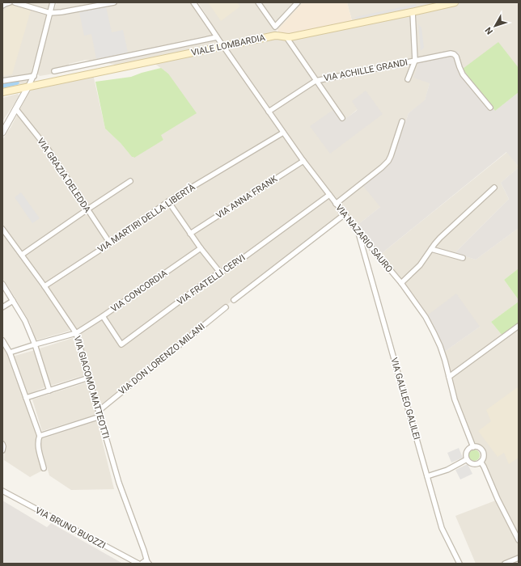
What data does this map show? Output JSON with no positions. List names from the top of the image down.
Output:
{
  "streets": {
    "main road": ["VIALE LOMBARDIA"],
    "street": [
      "VIA ACHILLE GRANDI",
      "VIA GRAZIA DELEDDA",
      "VIA ANNA FRANK",
      "VIA MARTIRI DELLA LIBERTÀ",
      "VIA NAZARIO SAURO",
      "VIA FRATELLI CERVI",
      "VIA CONCORDIA",
      "VIA DON LORENZO MILANI",
      "VIA GIACOMO MATTEOTTI",
      "VIA GALILEO GALILEI",
      "VIA BRUNO BUOZZI"
    ]
  },
  "crossings": [
    ["VIALE LOMBARDIA", "VIA NAZARIO SAURO"],
    ["VIA GRAZIA DELEDDA", "VIA MARTIRI DELLA LIBERTÀ"],
    ["VIA ANNA FRANK", "VIA NAZARIO SAURO"],
    ["VIA MARTIRI DELLA LIBERTÀ", "VIA NAZARIO SAURO"],
    ["VIA MARTIRI DELLA LIBERTÀ", "VIA GIACOMO MATTEOTTI"],
    ["VIA NAZARIO SAURO", "VIA FRATELLI CERVI"],
    ["VIA NAZARIO SAURO", "VIA GALILEO GALILEI"],
    ["VIA FRATELLI CERVI", "VIA CONCORDIA"],
    ["VIA CONCORDIA", "VIA GIACOMO MATTEOTTI"],
    ["VIA DON LORENZO MILANI", "VIA GIACOMO MATTEOTTI"]
  ],
  "north": "bottom left"
}
